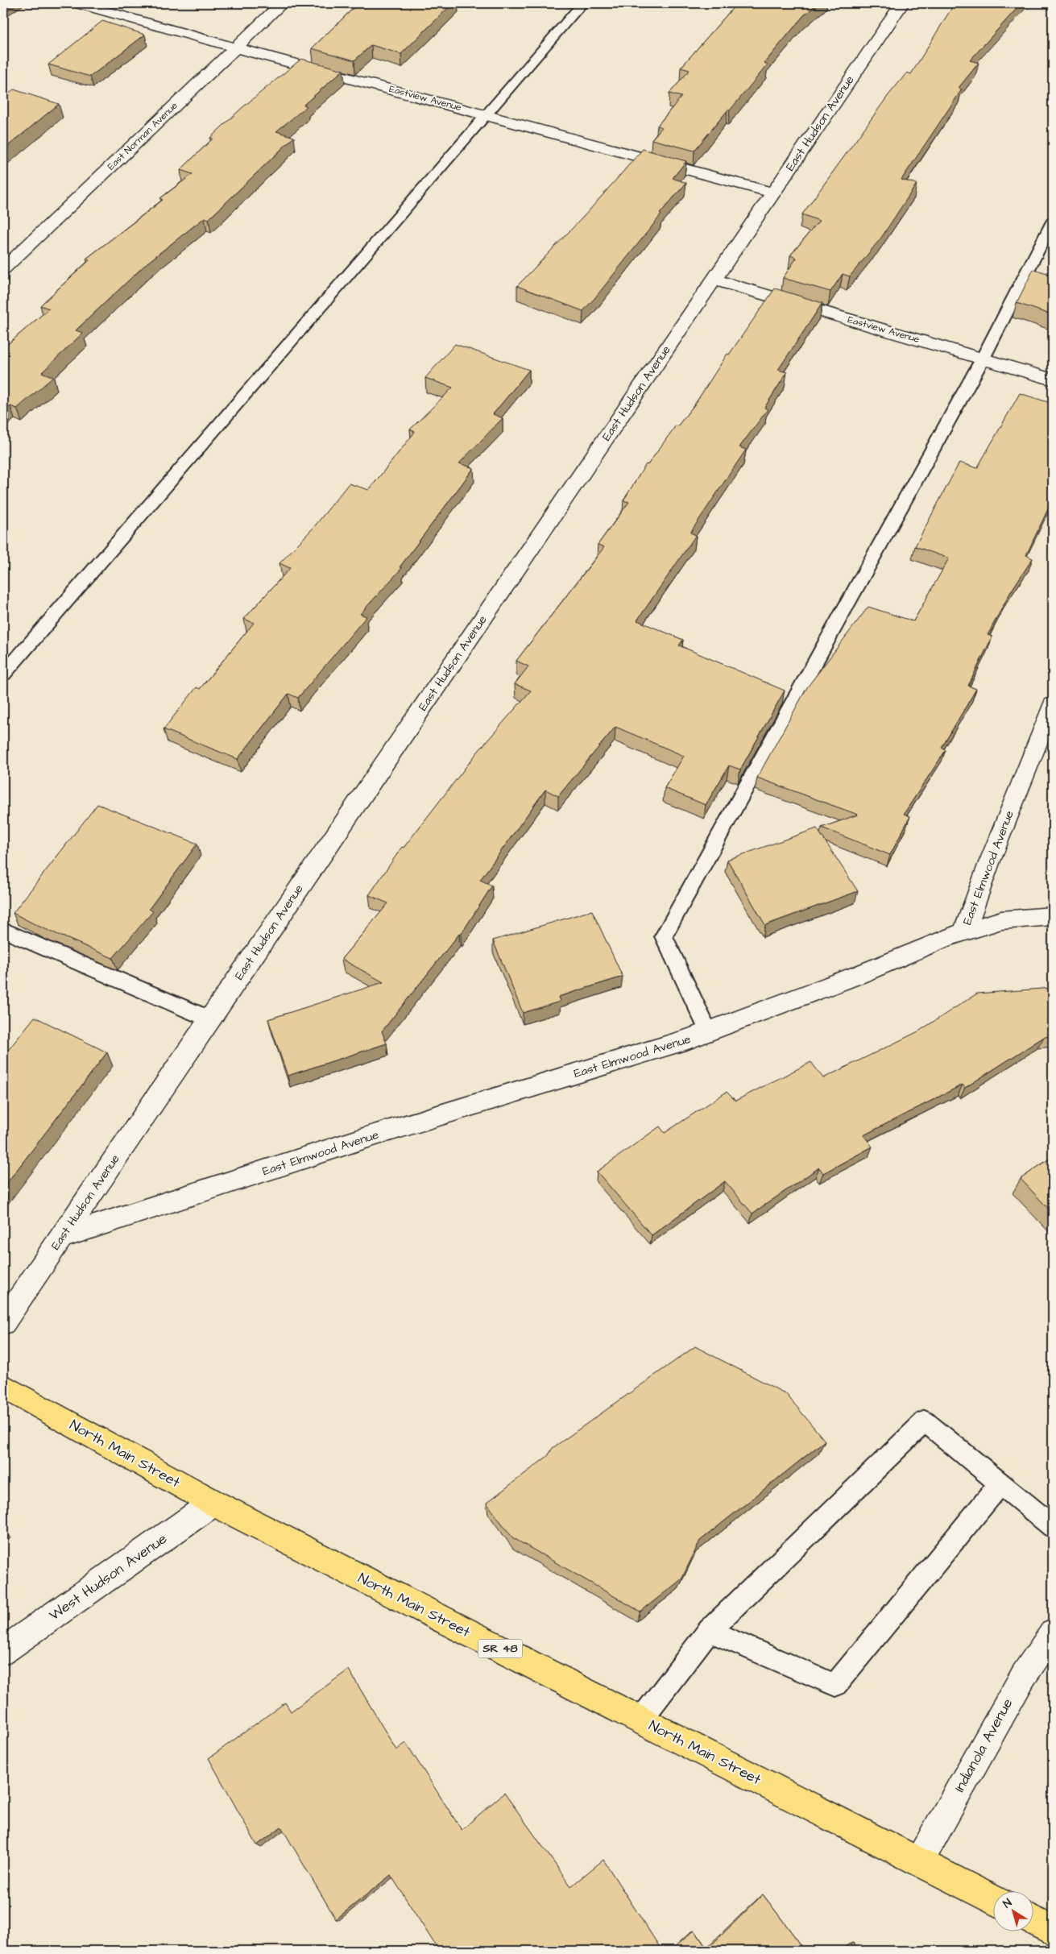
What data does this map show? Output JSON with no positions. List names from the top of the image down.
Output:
{
  "streets": {
    "main road": ["North Main Street", "SR 48"],
    "street": [
      "Eastview Avenue",
      "East Hudson Avenue",
      "East Norman Avenue",
      "East Elmwood Avenue",
      "West Hudson Avenue",
      "Indianola Avenue"
    ]
  },
  "crossings": [
    ["Eastview Avenue", "East Hudson Avenue"],
    ["Eastview Avenue", "East Norman Avenue"],
    ["East Hudson Avenue", "East Elmwood Avenue"],
    ["North Main Street", "West Hudson Avenue"],
    ["North Main Street", "Indianola Avenue"]
  ],
  "north": "top left"
}
